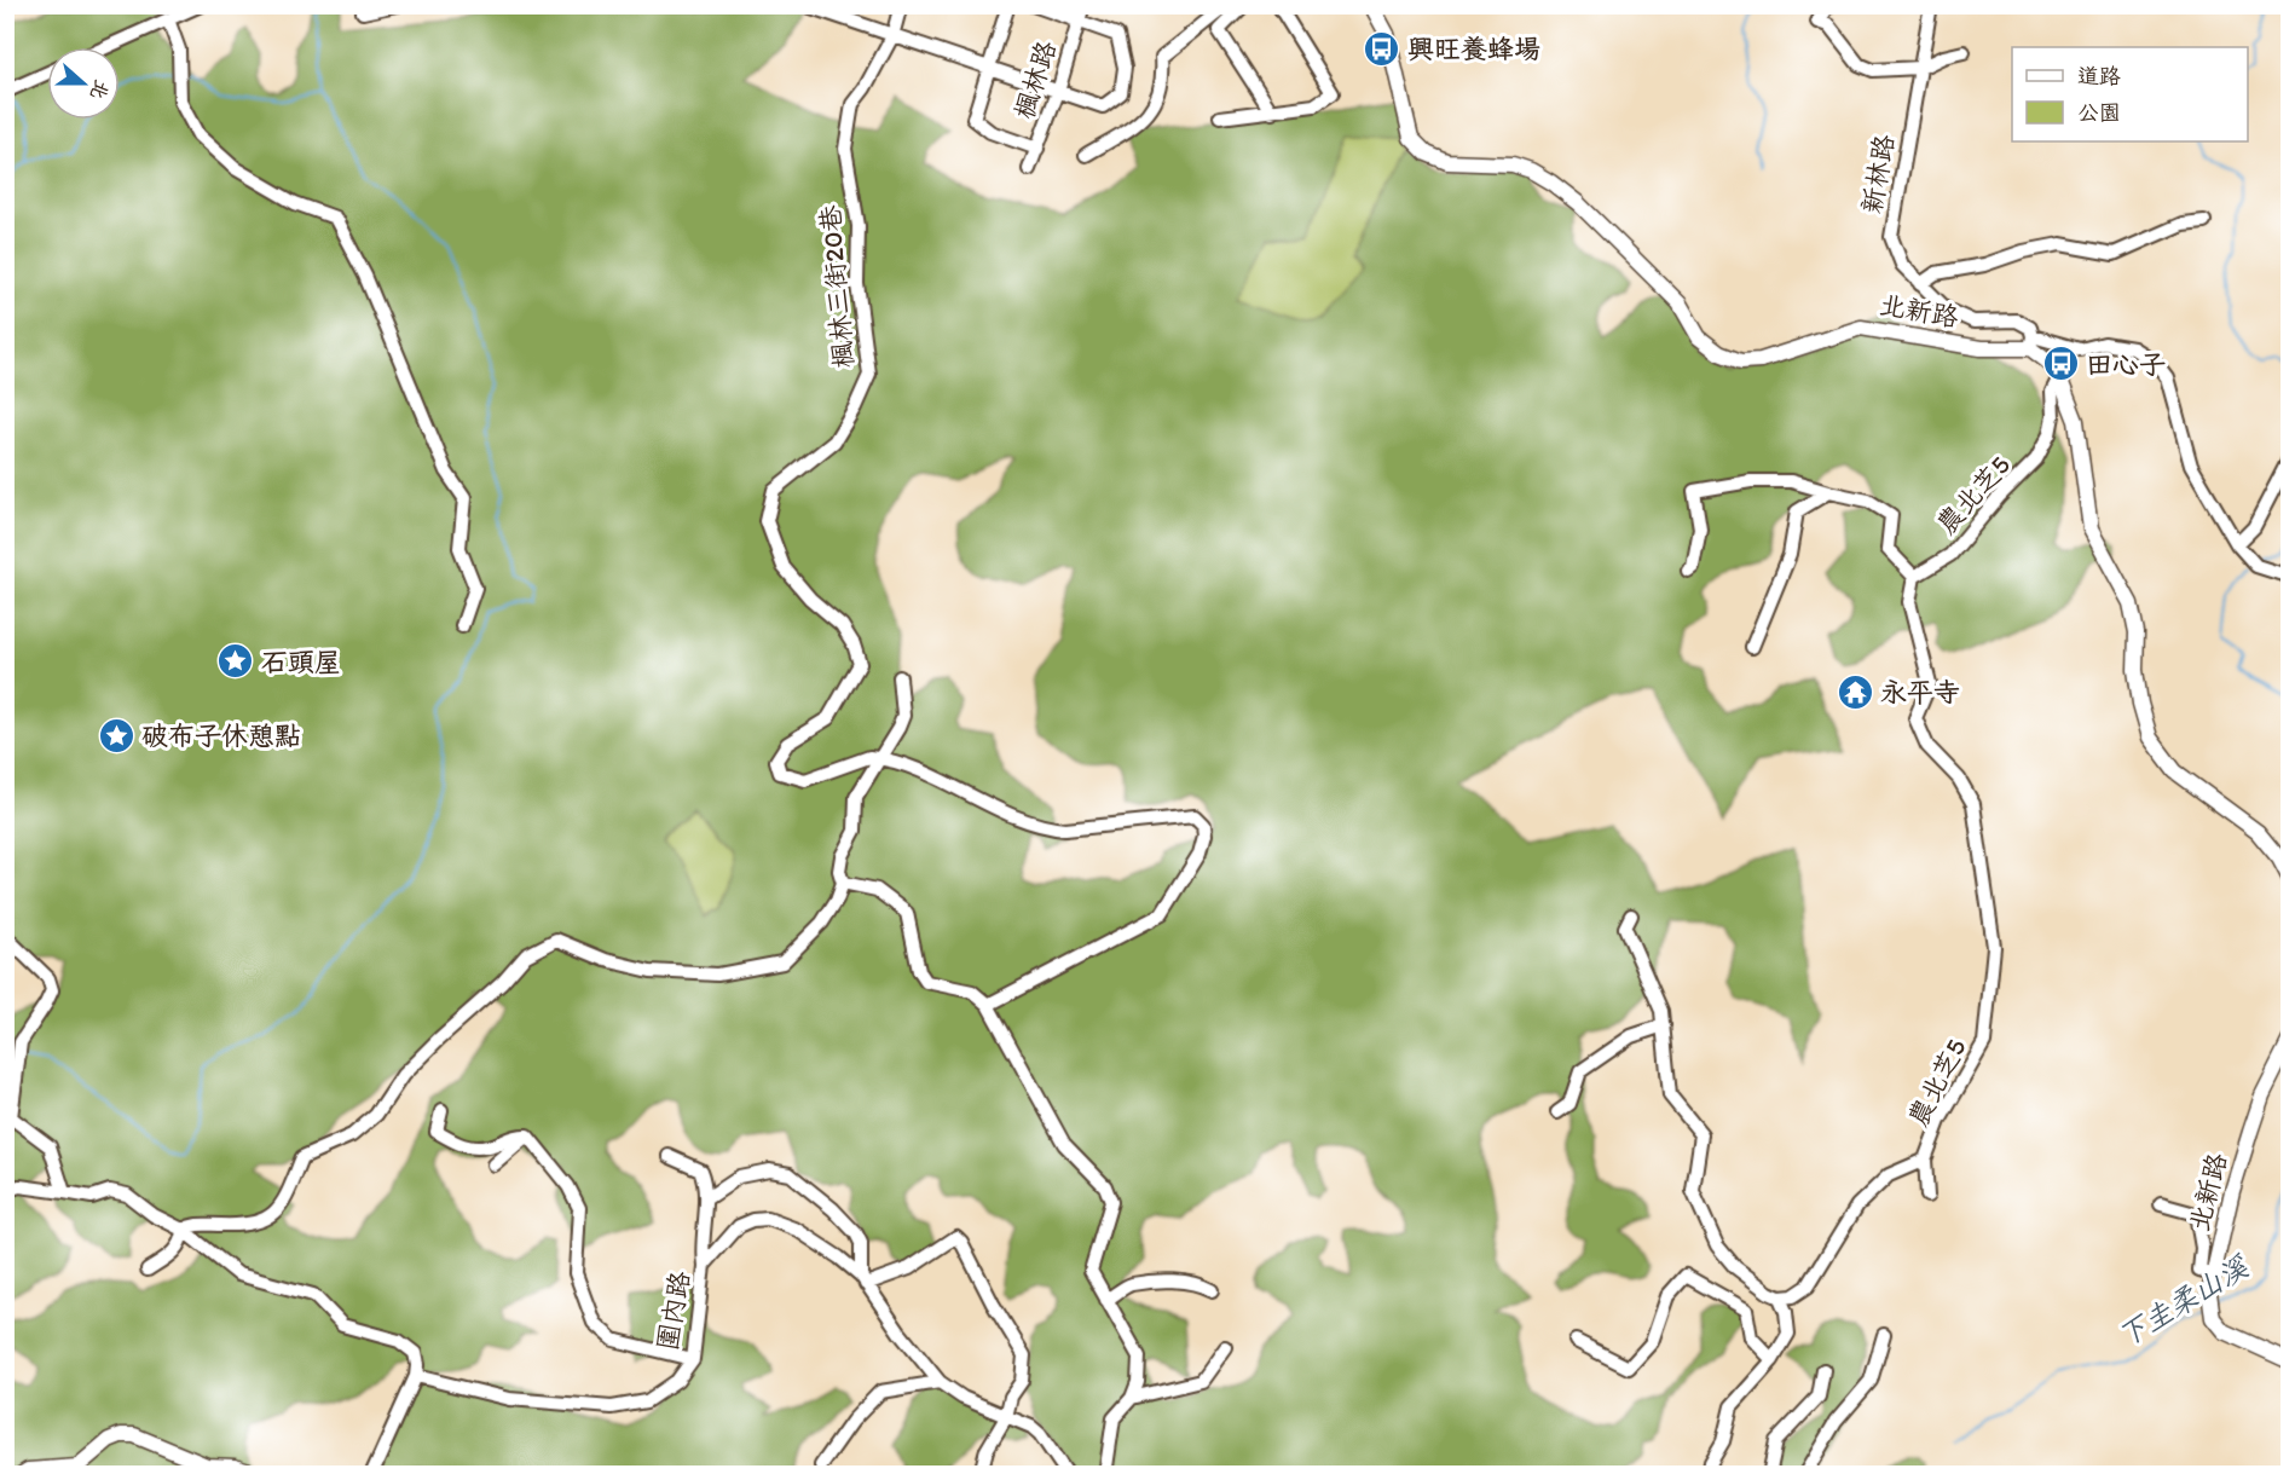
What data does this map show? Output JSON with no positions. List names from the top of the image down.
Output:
{
  "streets": {
    "main road": ["北新路"],
    "street": [
      "楓林路",
      "新林路",
      "楓林三街20巷",
      "農北芝5",
      "圍內路"
    ]
  },
  "crossings": [
    ["新林路", "北新路"]
  ],
  "water": ["下圭柔山溪"],
  "places": {
    "bus stop": ["興旺養蜂場", "田心子"],
    "place": ["石頭屋", "破布子休憩點"],
    "temple": ["永平寺"]
  },
  "legend": ["道路", "公園"],
  "north": "right"
}
